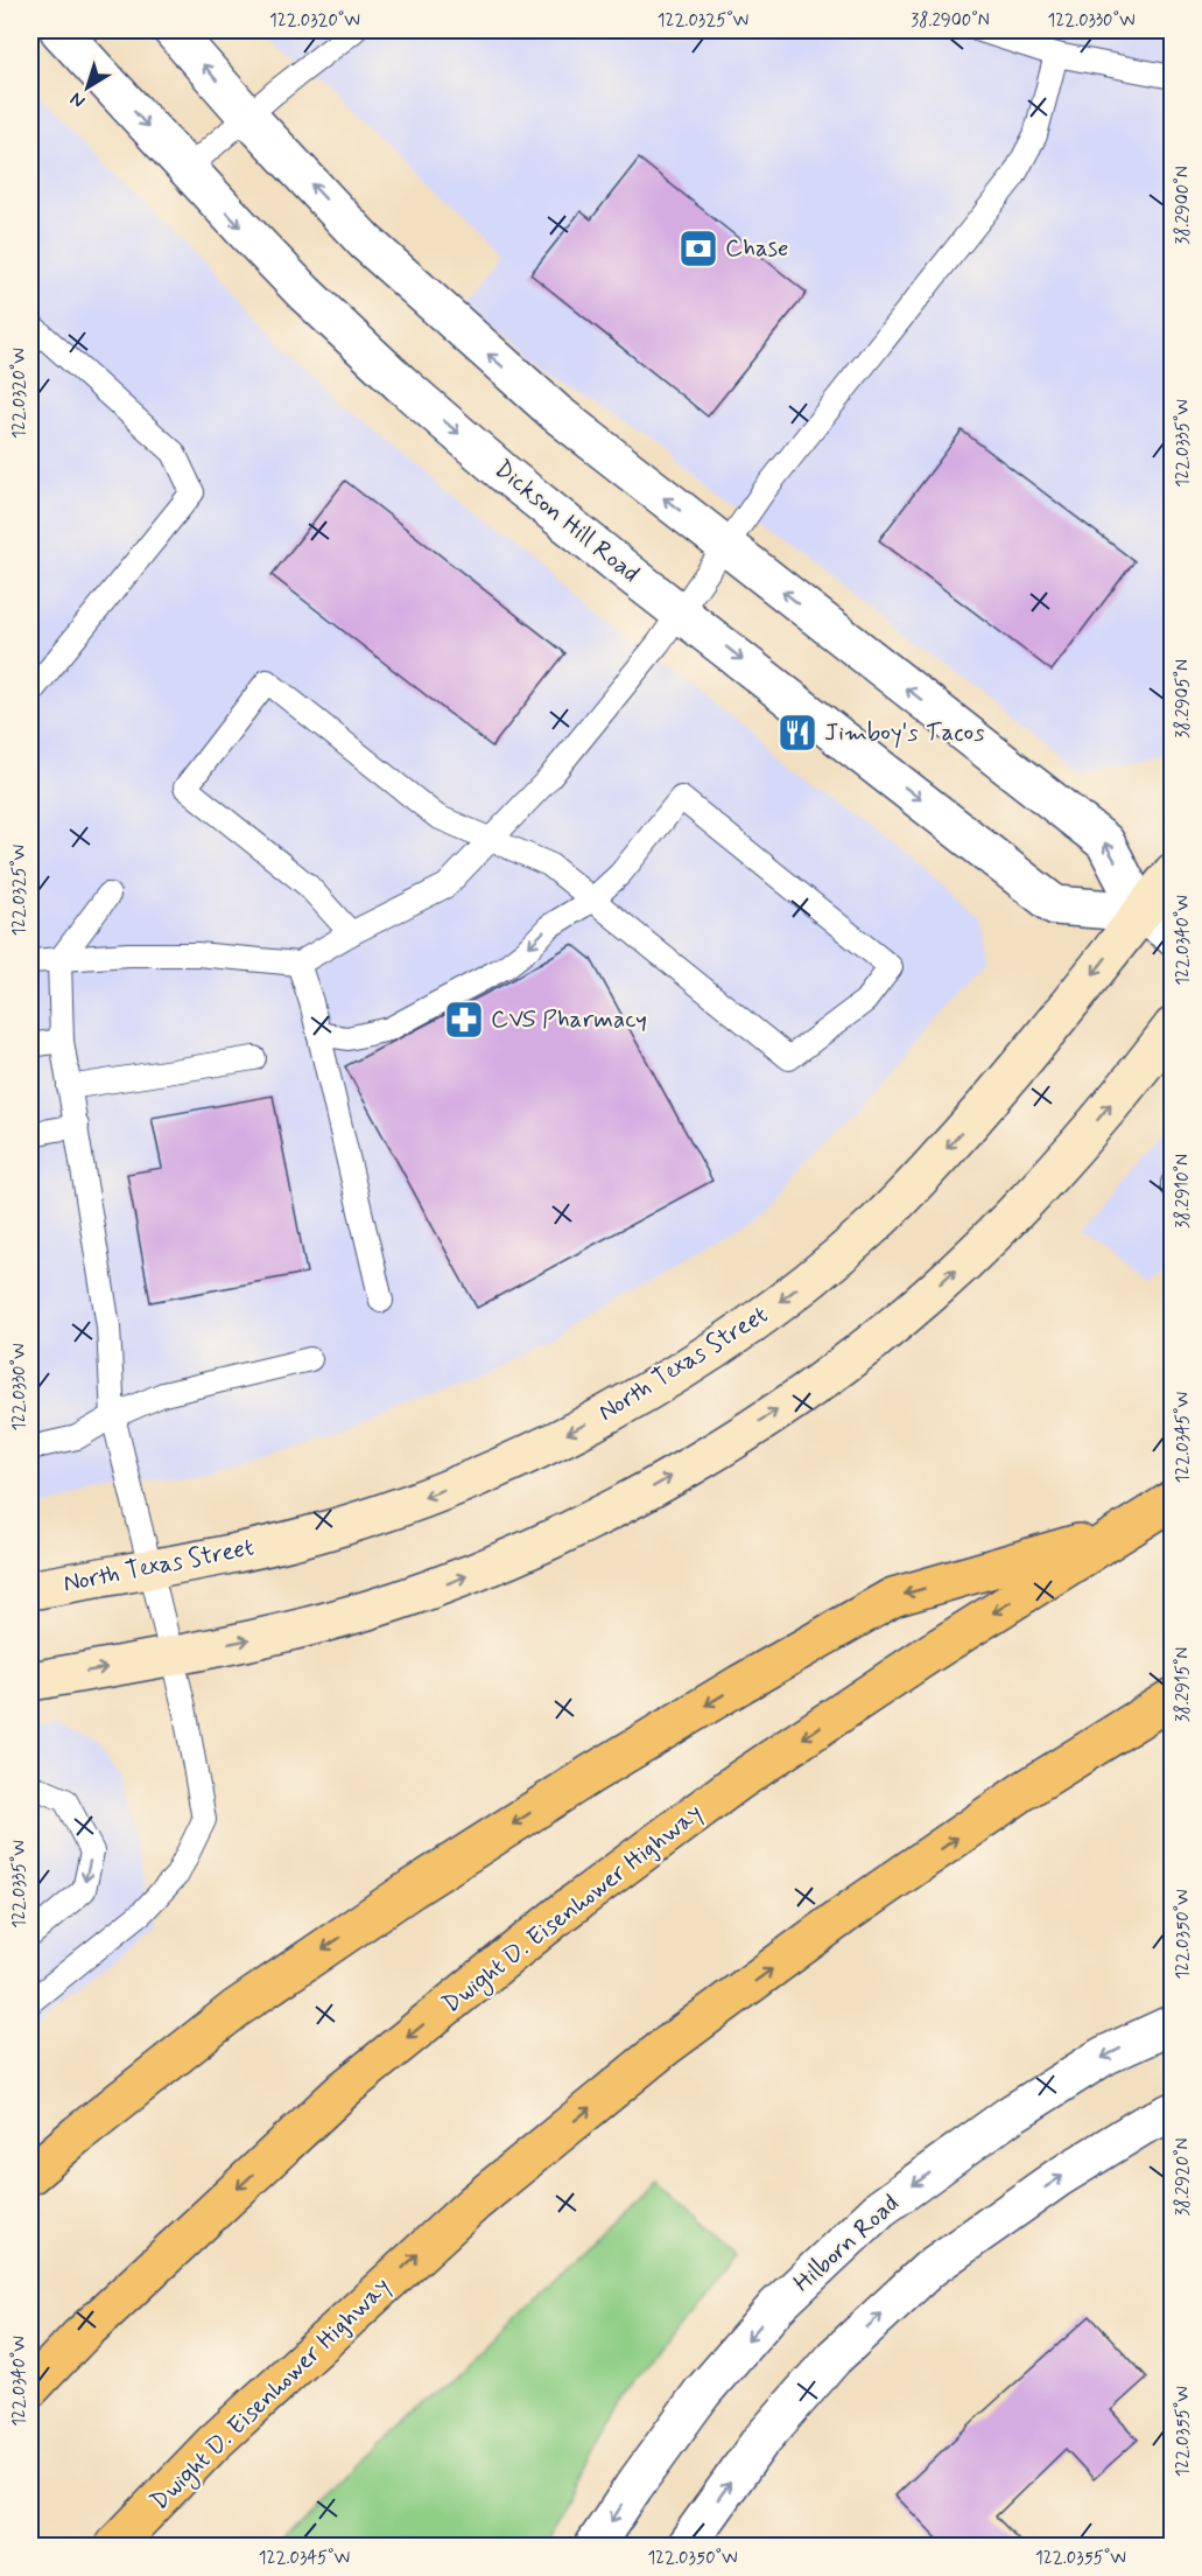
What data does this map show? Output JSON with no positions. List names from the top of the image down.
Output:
{
  "streets": {
    "highway": ["Dwight D. Eisenhower Highway"],
    "main road": ["North Texas Street"],
    "street": ["Dickson Hill Road", "Hilborn Road"]
  },
  "crossings": [
    ["Dickson Hill Road", "North Texas Street"]
  ],
  "places": {
    "bank": ["Chase"],
    "restaurant": ["Jimboy's Tacos"],
    "pharmacy": ["CVS Pharmacy"]
  },
  "north": "bottom left",
  "coordinates": [
    "122.0320°W",
    "122.0325°W",
    "38.2900°N",
    "122.0330°W",
    "122.0335°W",
    "38.2905°N",
    "122.0340°W",
    "38.2910°N",
    "122.0345°W",
    "38.2915°N",
    "122.0350°W",
    "38.2920°N",
    "122.0355°W"
  ]
}
